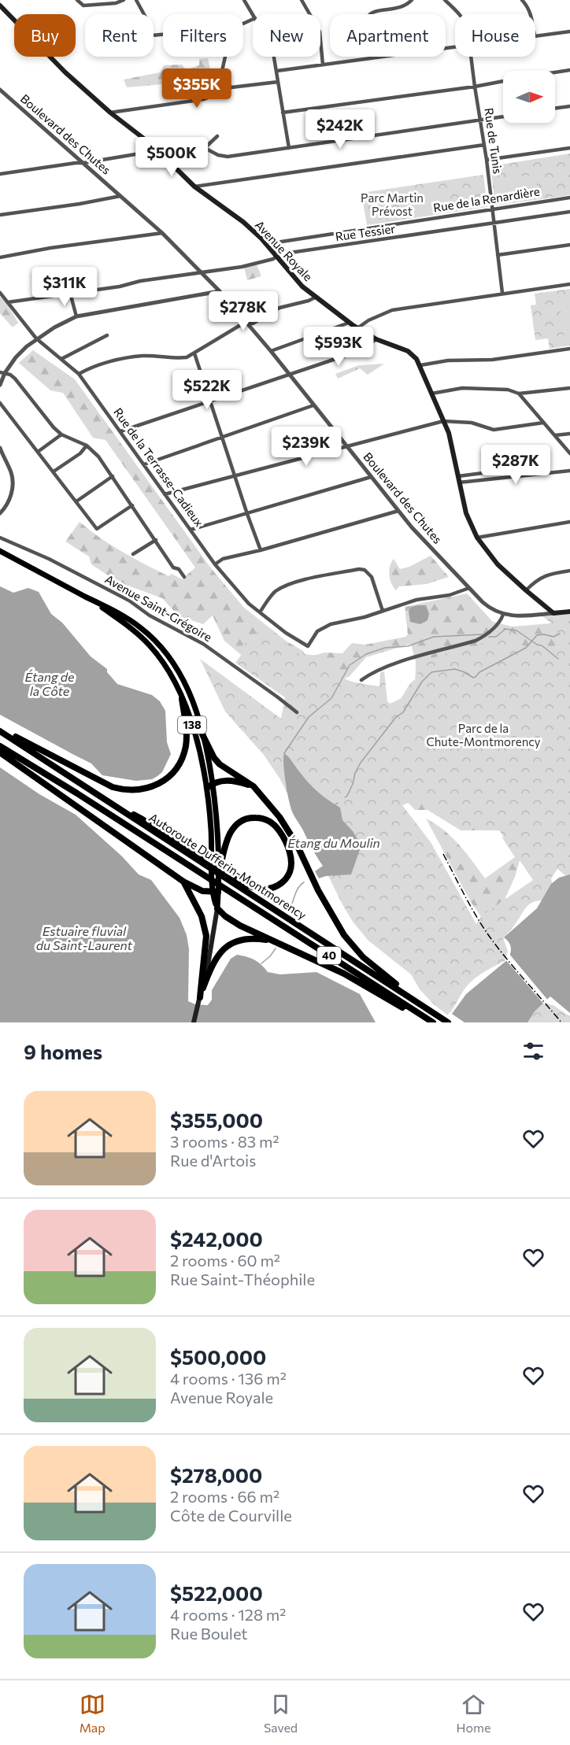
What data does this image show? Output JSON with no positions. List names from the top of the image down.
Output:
{
  "streets": {
    "highway": ["Autoroute Dufferin-Montmorency", "40"],
    "main road": ["Avenue Royale", "138"],
    "street": [
      "Boulevard des Chutes",
      "Rue de Tunis",
      "Rue de la Renardière",
      "Rue Tessier",
      "Rue de la Terrasse-Cadieux",
      "Avenue Saint-Grégoire"
    ]
  },
  "crossings": [
    ["Boulevard des Chutes", "Rue Tessier"],
    ["Rue de Tunis", "Rue de la Renardière"],
    ["Rue de Tunis", "Rue Tessier"],
    ["Rue de la Renardière", "Avenue Royale"],
    ["Rue Tessier", "Avenue Royale"],
    ["Rue Tessier", "Rue de la Terrasse-Cadieux"]
  ],
  "water": ["Étang de la Côte", "Étang du Moulin", "Estuaire fluvial du Saint-Laurent"],
  "parks": ["Parc Martin Prévost", "Parc de la Chute-Montmorency"],
  "north": "right",
  "page": {
    "chip": [
      "Buy",
      "Rent",
      "Filters",
      "New",
      "Apartment",
      "House"
    ],
    "price": [
      "$355K",
      "$242K",
      "$500K",
      "$311K",
      "$278K",
      "$593K",
      "$522K",
      "$239K",
      "$287K"
    ],
    "heading": "9 homes",
    "list": [
      {
        "name": "$355,000",
        "note": "3 rooms · 83 m² · Rue d'Artois"
      },
      {
        "name": "$242,000",
        "note": "2 rooms · 60 m² · Rue Saint-Théophile"
      },
      {
        "name": "$500,000",
        "note": "4 rooms · 136 m² · Avenue Royale"
      },
      {
        "name": "$278,000",
        "note": "2 rooms · 66 m² · Côte de Courville"
      },
      {
        "name": "$522,000",
        "note": "4 rooms · 128 m² · Rue Boulet"
      }
    ],
    "tabs": ["Map", "Saved", "Home"]
  }
}
